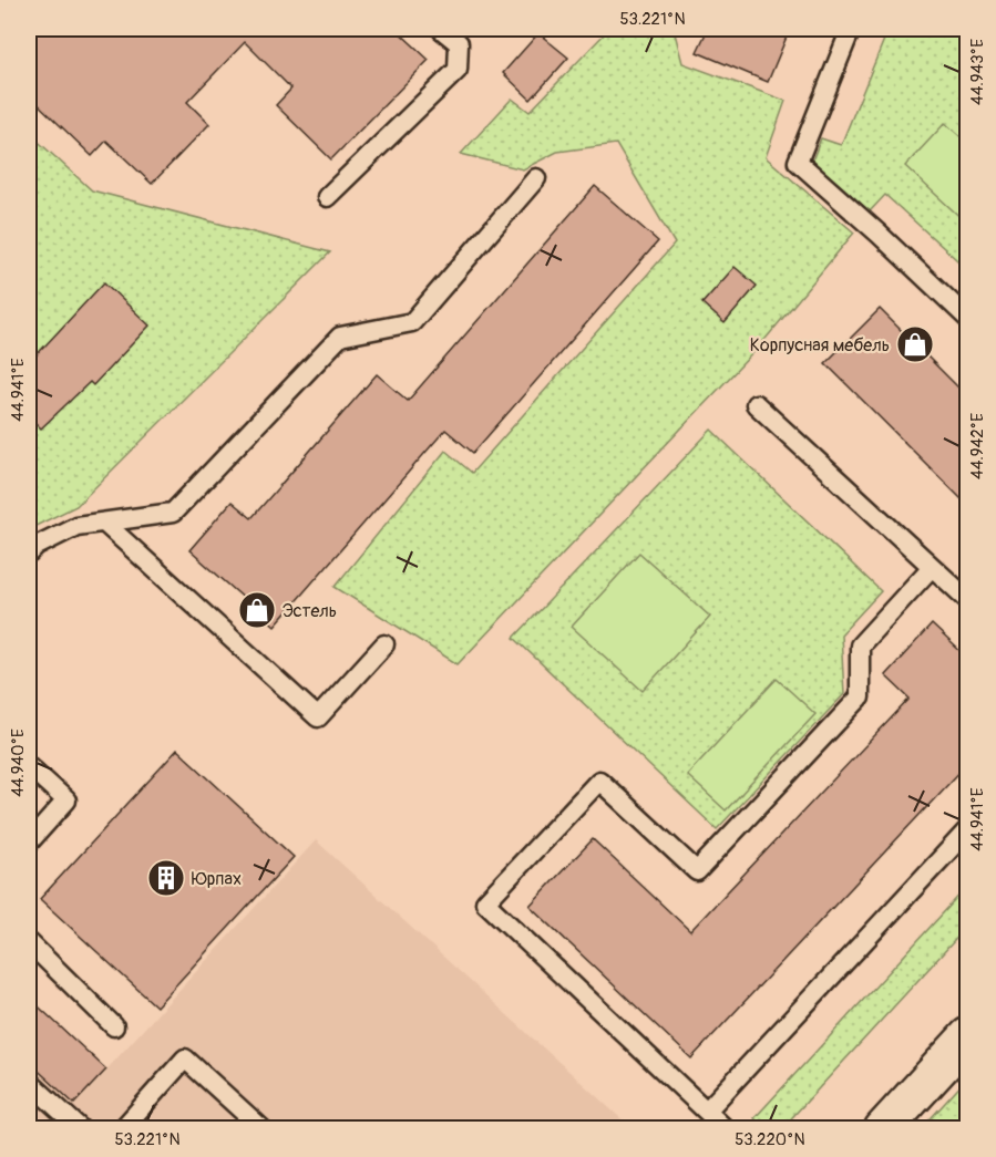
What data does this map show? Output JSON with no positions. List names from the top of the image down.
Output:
{
  "places": {
    "shop": ["Корпусная мебель", "Эстель"],
    "building": ["Юрпах"]
  },
  "coordinates": [
    "53.221°N",
    "44.943°E",
    "44.941°E",
    "44.942°E",
    "44.940°E",
    "53.220°N"
  ]
}
